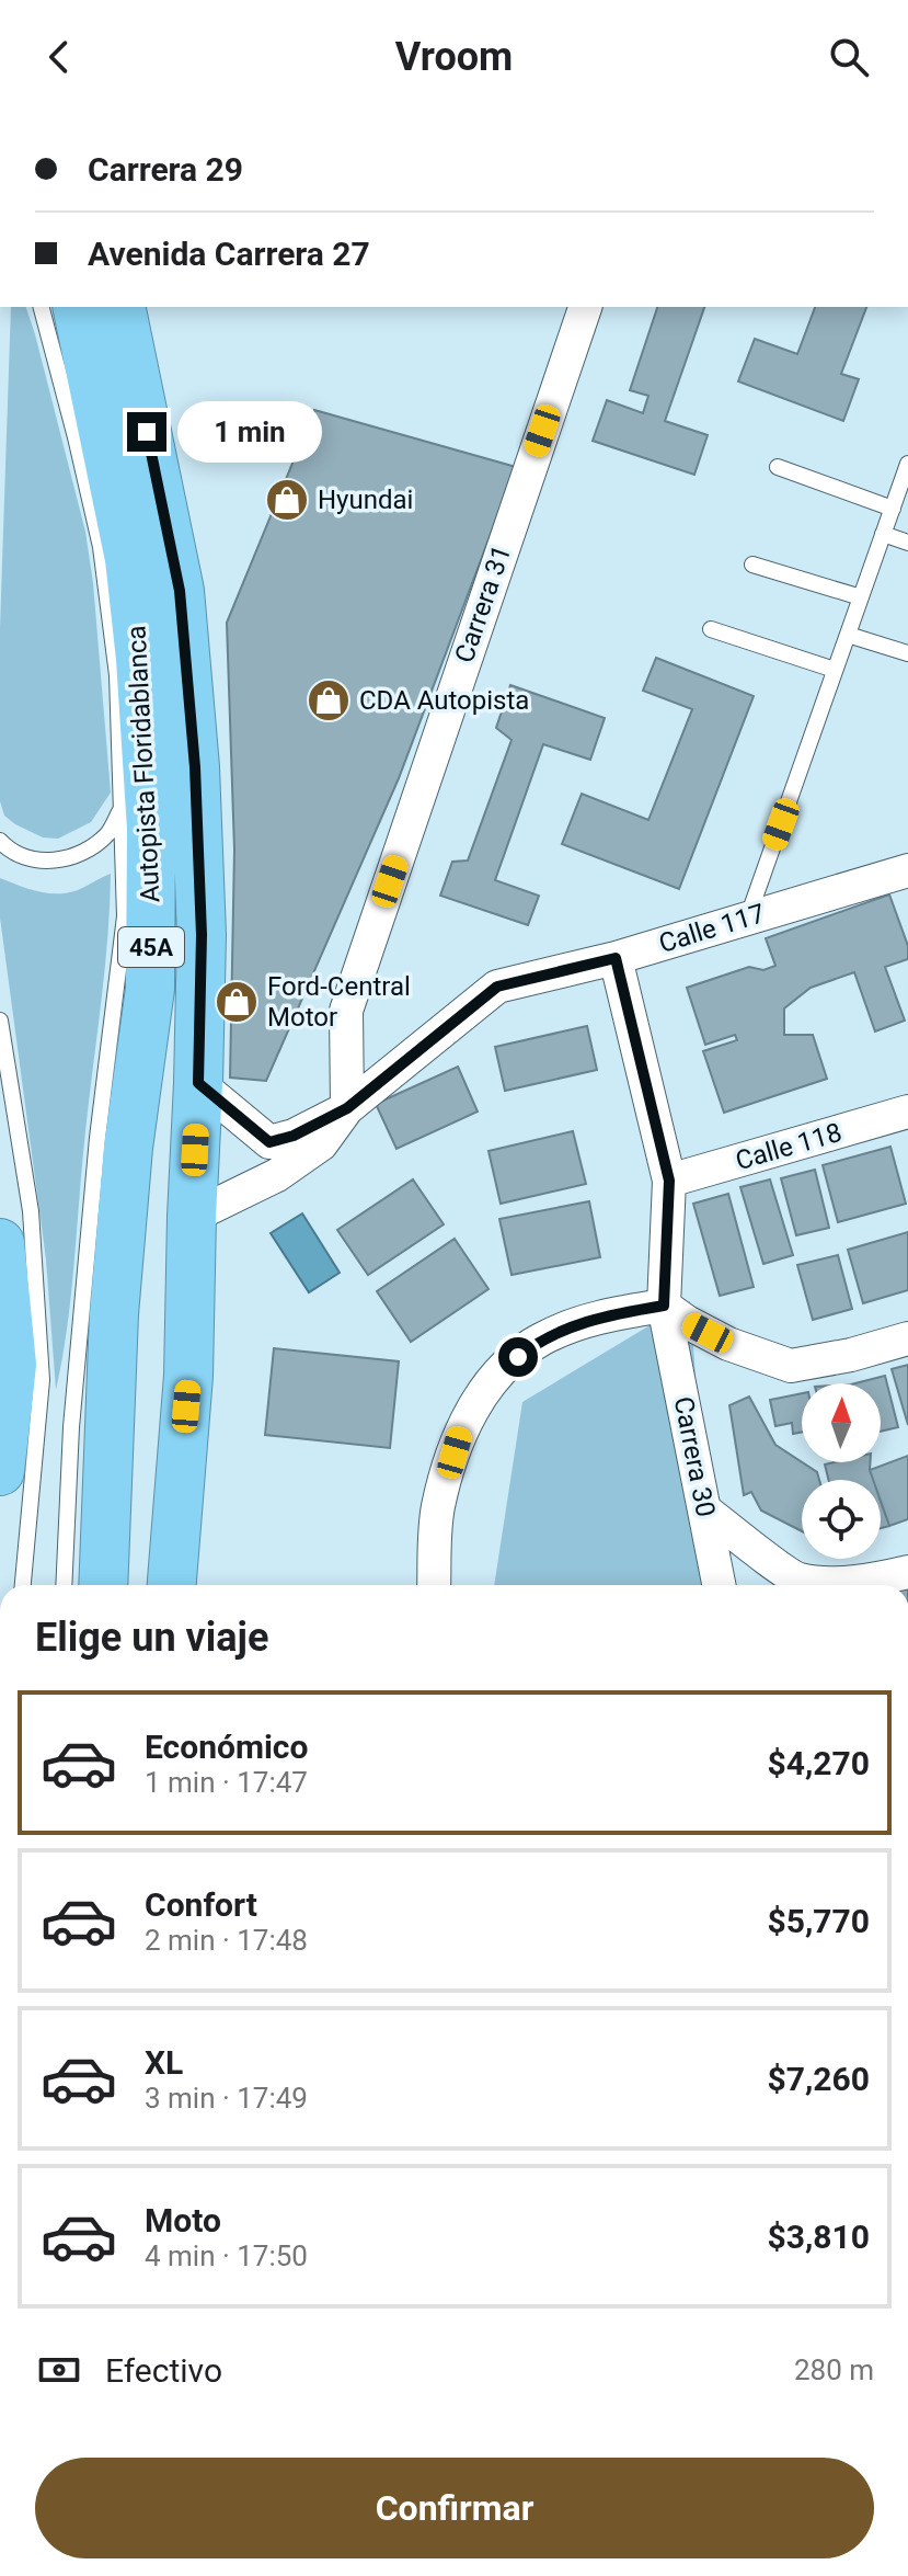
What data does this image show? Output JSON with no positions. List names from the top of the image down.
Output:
{
  "streets": {
    "highway": ["Autopista Floridablanca", "45A"],
    "street": [
      "Carrera 31",
      "Calle 117",
      "Calle 118",
      "Carrera 30"
    ]
  },
  "crossings": [
    ["Carrera 31", "Calle 117"],
    ["Calle 117", "Carrera 30"],
    ["Calle 118", "Carrera 30"]
  ],
  "places": {
    "shop": ["Hyundai", "CDA Autopista", "Ford-Central Motor"]
  },
  "north": "top",
  "page": {
    "header": "Vroom",
    "banner": ["Carrera 29", "Avenida Carrera 27"],
    "bubble": "1 min",
    "heading": "Elige un viaje",
    "list": [
      {
        "name": "Económico",
        "note": "1 min · 17:47",
        "value": "$4,270"
      },
      {
        "name": "Confort",
        "note": "2 min · 17:48",
        "value": "$5,770"
      },
      {
        "name": "XL",
        "note": "3 min · 17:49",
        "value": "$7,260"
      },
      {
        "name": "Moto",
        "note": "4 min · 17:50",
        "value": "$3,810"
      }
    ],
    "pay": ["Efectivo", "280 m"],
    "buttons": "Confirmar"
  }
}
